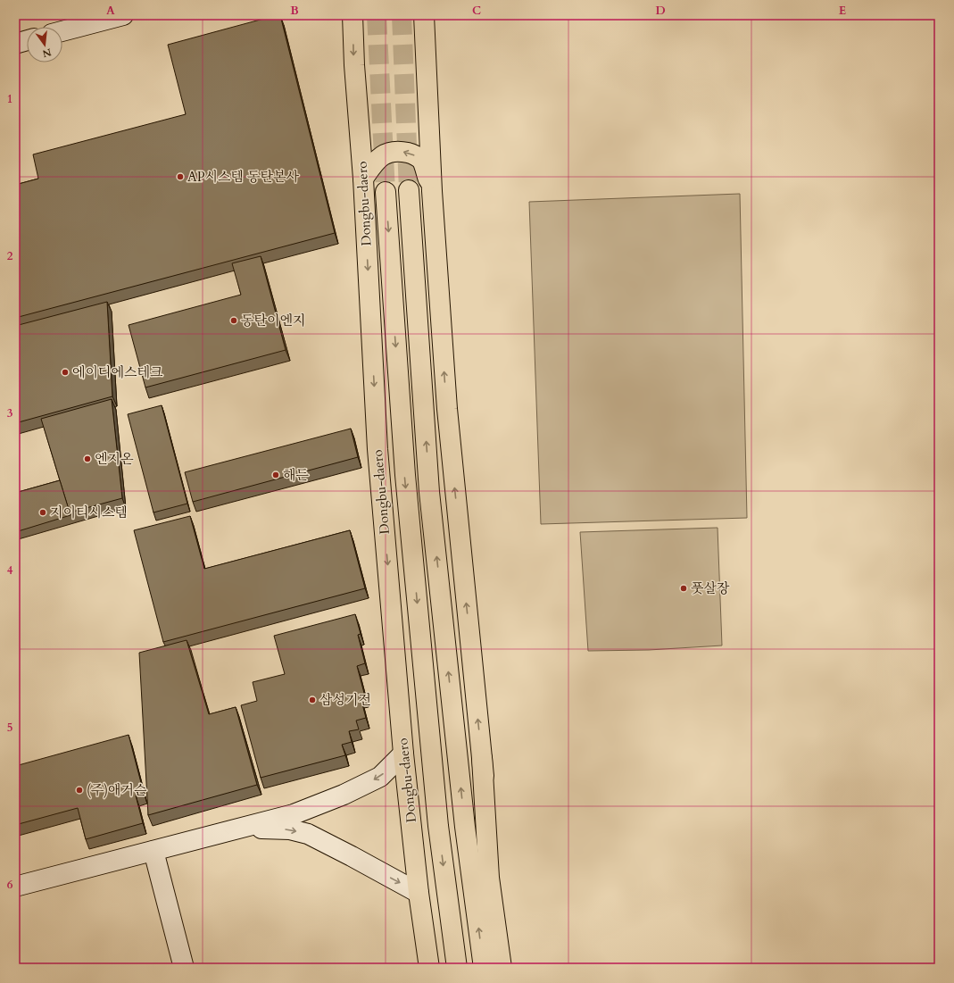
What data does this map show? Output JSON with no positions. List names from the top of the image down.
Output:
{
  "streets": {
    "main road": ["Dongbu-daero"]
  },
  "places": [
    "AP시스템 동탄본사",
    "동탄이엔지",
    "에이디에스테크",
    "엔지온",
    "해든",
    "지이티시스템",
    "풋살장",
    "삼성기전",
    "(주)애거슨"
  ],
  "north": "bottom",
  "grid": {
    "columns": [
      "A",
      "B",
      "C",
      "D",
      "E"
    ],
    "rows": [
      "1",
      "2",
      "3",
      "4",
      "5",
      "6"
    ]
  }
}
